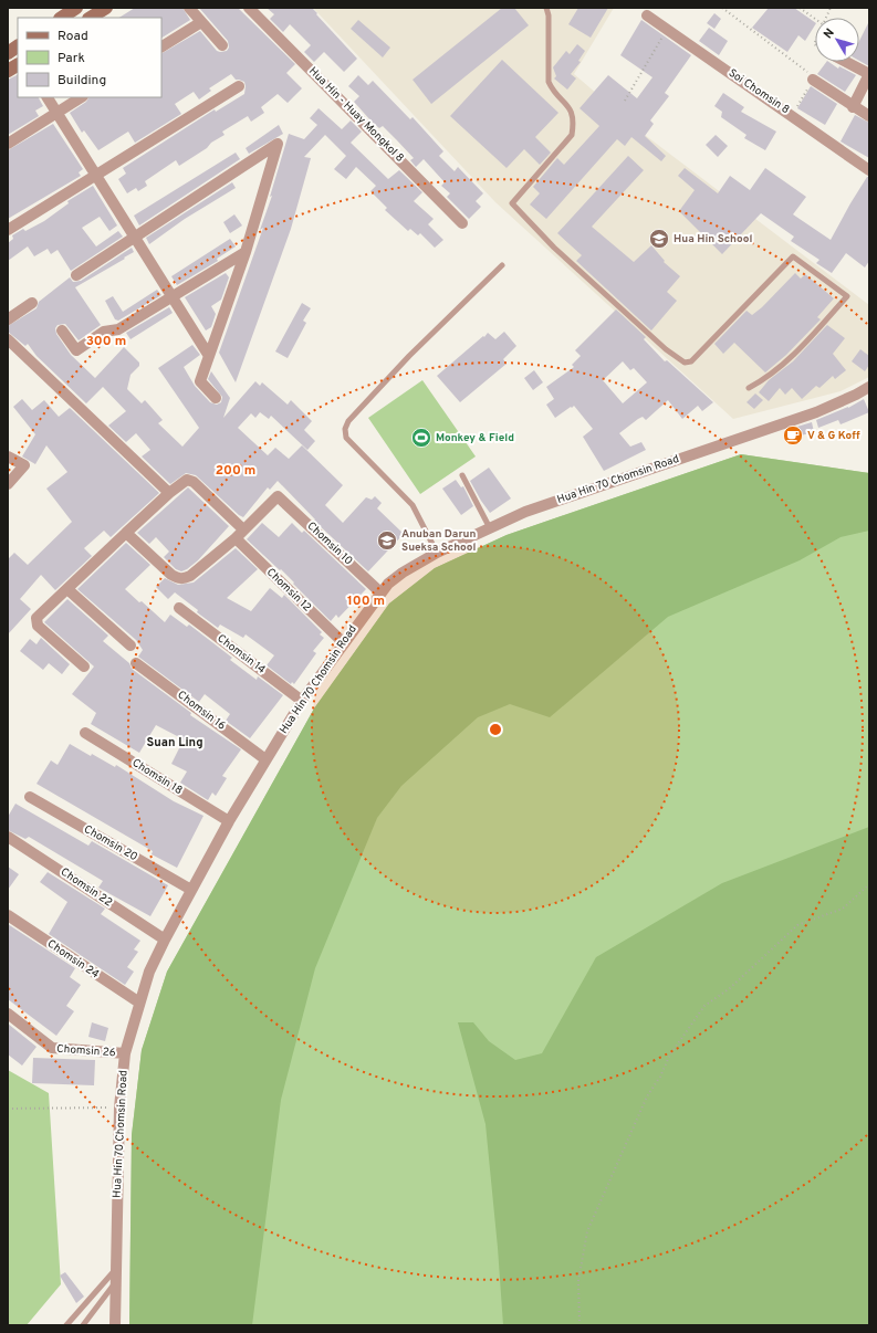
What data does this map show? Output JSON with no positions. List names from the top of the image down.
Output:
{
  "streets": {
    "street": [
      "Soi Chomsin 8",
      "Hua Hin - Huay Mongkol 8",
      "Hua Hin 70 Chomsin Road",
      "Chomsin 10",
      "Chomsin 12",
      "Chomsin 14",
      "Chomsin 16",
      "Chomsin 18",
      "Chomsin 20",
      "Chomsin 22",
      "Chomsin 24",
      "Chomsin 26"
    ]
  },
  "crossings": [
    ["Hua Hin 70 Chomsin Road", "Chomsin 10"],
    ["Hua Hin 70 Chomsin Road", "Chomsin 12"],
    ["Hua Hin 70 Chomsin Road", "Chomsin 14"],
    ["Hua Hin 70 Chomsin Road", "Chomsin 16"],
    ["Hua Hin 70 Chomsin Road", "Chomsin 18"],
    ["Hua Hin 70 Chomsin Road", "Chomsin 20"],
    ["Hua Hin 70 Chomsin Road", "Chomsin 22"],
    ["Hua Hin 70 Chomsin Road", "Chomsin 24"],
    ["Hua Hin 70 Chomsin Road", "Chomsin 26"]
  ],
  "districts": ["Suan Ling"],
  "places": {
    "school or university": ["Hua Hin School", "Anuban Darun Sueksa School"],
    "cafe": ["V & G Koff"],
    "sports": ["Monkey & Field"]
  },
  "legend": ["Road", "Park", "Building"],
  "north": "top left",
  "rings": ["300 m", "200 m", "100 m"]
}
